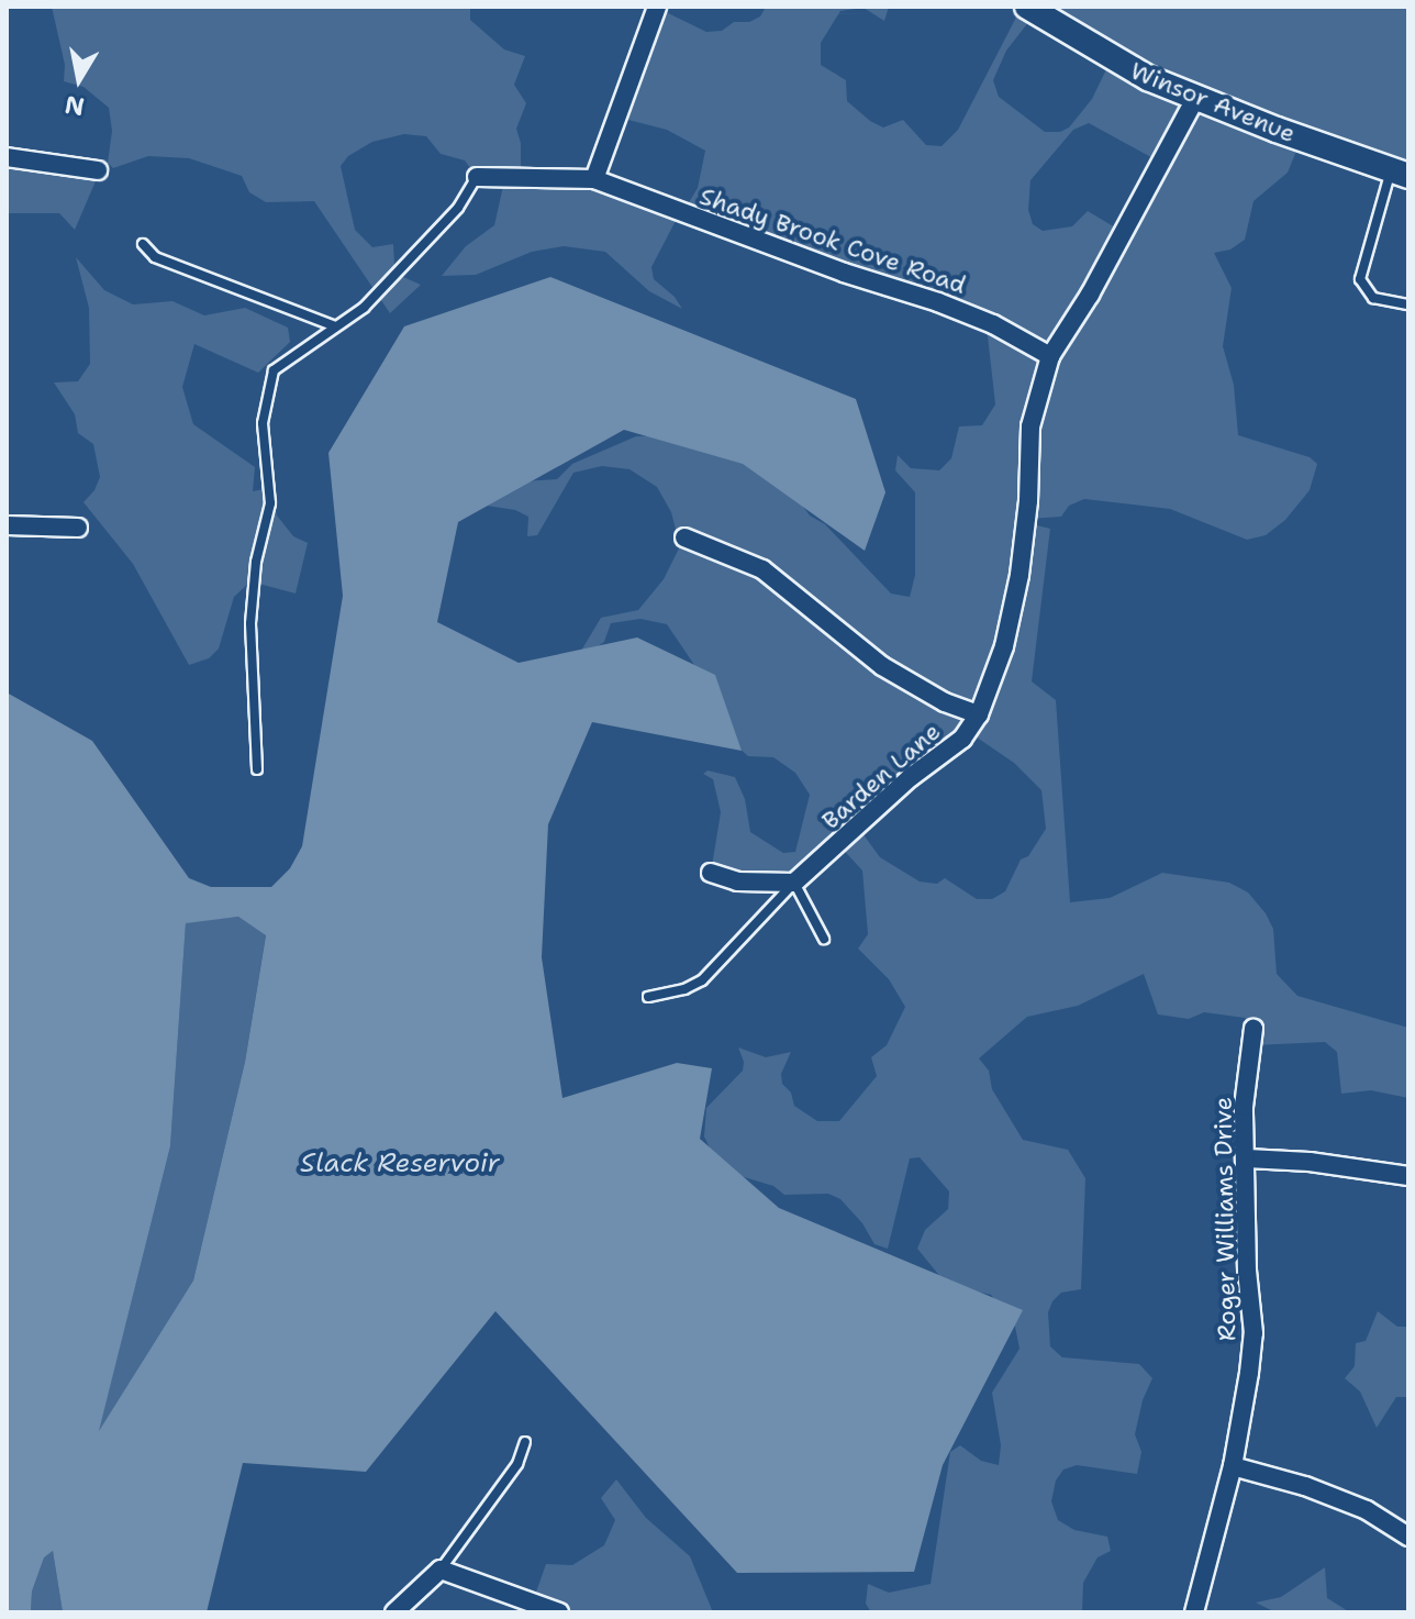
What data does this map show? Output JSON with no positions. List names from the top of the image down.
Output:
{
  "streets": {
    "street": [
      "Winsor Avenue",
      "Shady Brook Cove Road",
      "Barden Lane",
      "Roger Williams Drive"
    ]
  },
  "crossings": [
    ["Winsor Avenue", "Barden Lane"],
    ["Shady Brook Cove Road", "Barden Lane"]
  ],
  "water": ["Slack Reservoir"],
  "north": "bottom"
}
